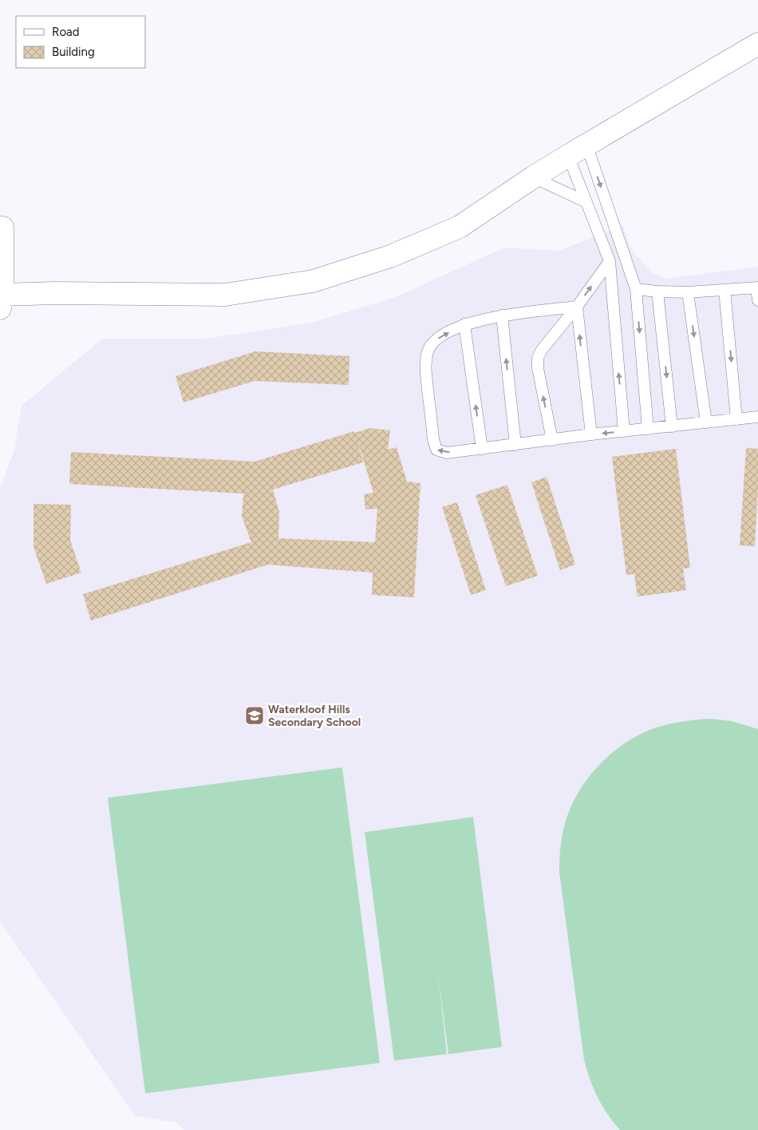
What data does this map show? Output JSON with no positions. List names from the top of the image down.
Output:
{
  "places": {
    "school or university": ["Waterkloof Hills Secondary School"]
  },
  "legend": ["Road", "Building"]
}
